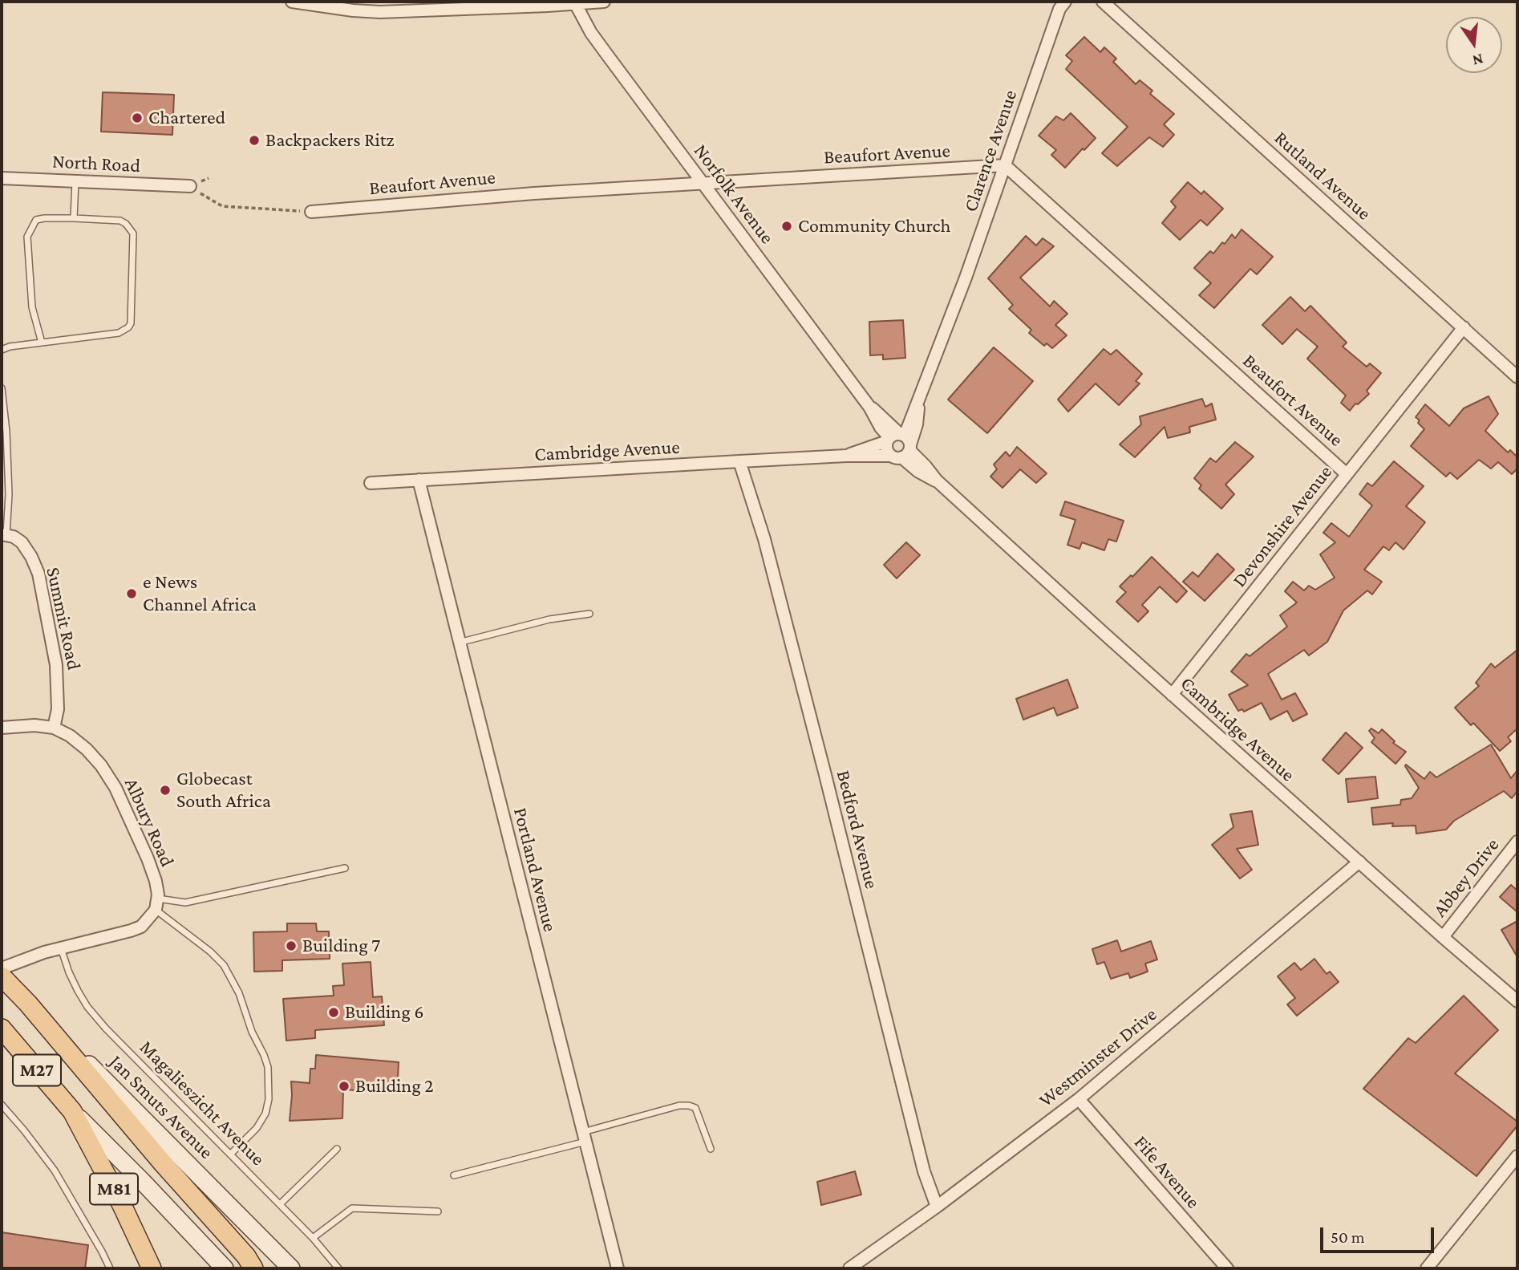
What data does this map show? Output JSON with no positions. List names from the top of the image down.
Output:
{
  "streets": {
    "main road": ["M27", "Jan Smuts Avenue", "M81"],
    "street": [
      "Clarence Avenue",
      "Beaufort Avenue",
      "North Road",
      "Rutland Avenue",
      "Norfolk Avenue",
      "Cambridge Avenue",
      "Devonshire Avenue",
      "Summit Road",
      "Albury Road",
      "Bedford Avenue",
      "Portland Avenue",
      "Abbey Drive",
      "Westminster Drive",
      "Fife Avenue"
    ],
    "lane": ["Magalieszicht Avenue"]
  },
  "crossings": [
    ["Clarence Avenue", "Beaufort Avenue"],
    ["Clarence Avenue", "Norfolk Avenue"],
    ["Clarence Avenue", "Cambridge Avenue"],
    ["Beaufort Avenue", "Norfolk Avenue"],
    ["Beaufort Avenue", "Devonshire Avenue"],
    ["Rutland Avenue", "Devonshire Avenue"],
    ["Norfolk Avenue", "Cambridge Avenue"],
    ["Cambridge Avenue", "Devonshire Avenue"],
    ["Cambridge Avenue", "Bedford Avenue"],
    ["Cambridge Avenue", "Portland Avenue"],
    ["Cambridge Avenue", "Abbey Drive"],
    ["Cambridge Avenue", "Westminster Drive"],
    ["Summit Road", "Albury Road"],
    ["Bedford Avenue", "Westminster Drive"],
    ["Westminster Drive", "Fife Avenue"],
    ["M27", "M81"]
  ],
  "places": [
    "Chartered",
    "Backpackers Ritz",
    "Community Church",
    "e News Channel Africa",
    "Globecast South Africa",
    "Building 7",
    "Building 6",
    "Building 2"
  ],
  "scale_bar": "50 m",
  "north": "bottom"
}
